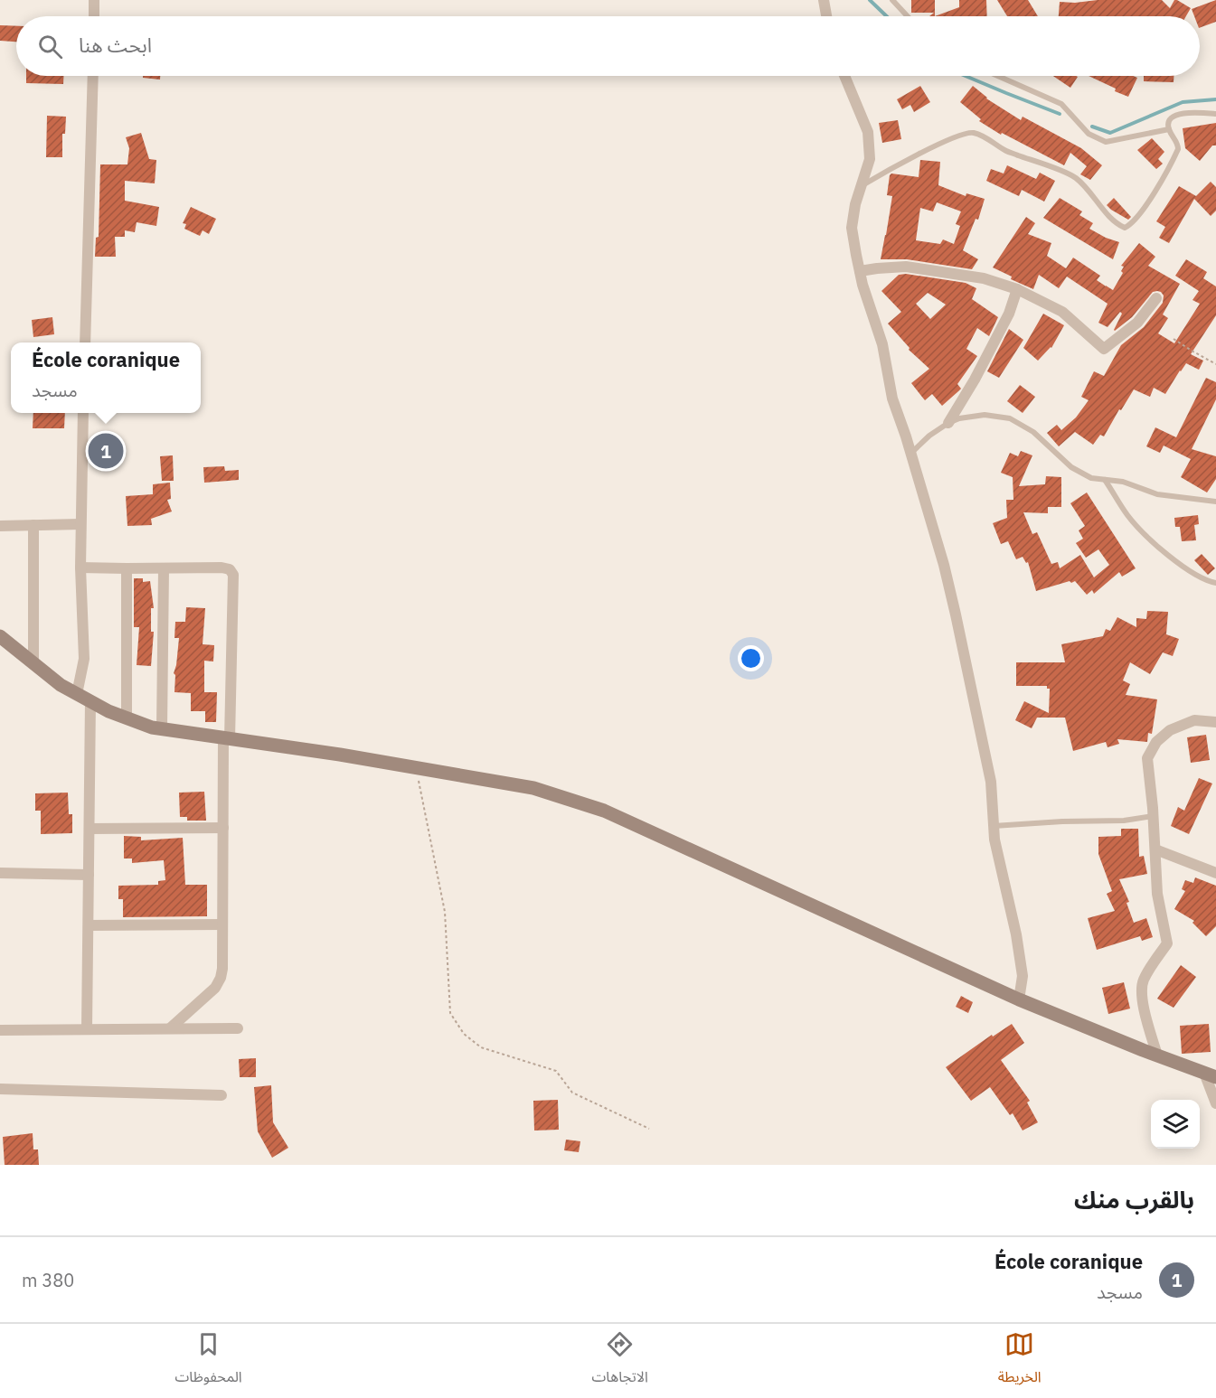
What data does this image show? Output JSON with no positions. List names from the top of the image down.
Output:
{
  "page": {
    "search": "ابحث هنا",
    "popup": ["École coranique", "مسجد"],
    "pins": "1",
    "heading": "بالقرب منك",
    "list": [
      {
        "mark": "1",
        "name": "École coranique",
        "note": "مسجد",
        "value": "380 m"
      }
    ],
    "nav": ["الخريطة", "الاتجاهات", "المحفوظات"]
  }
}
